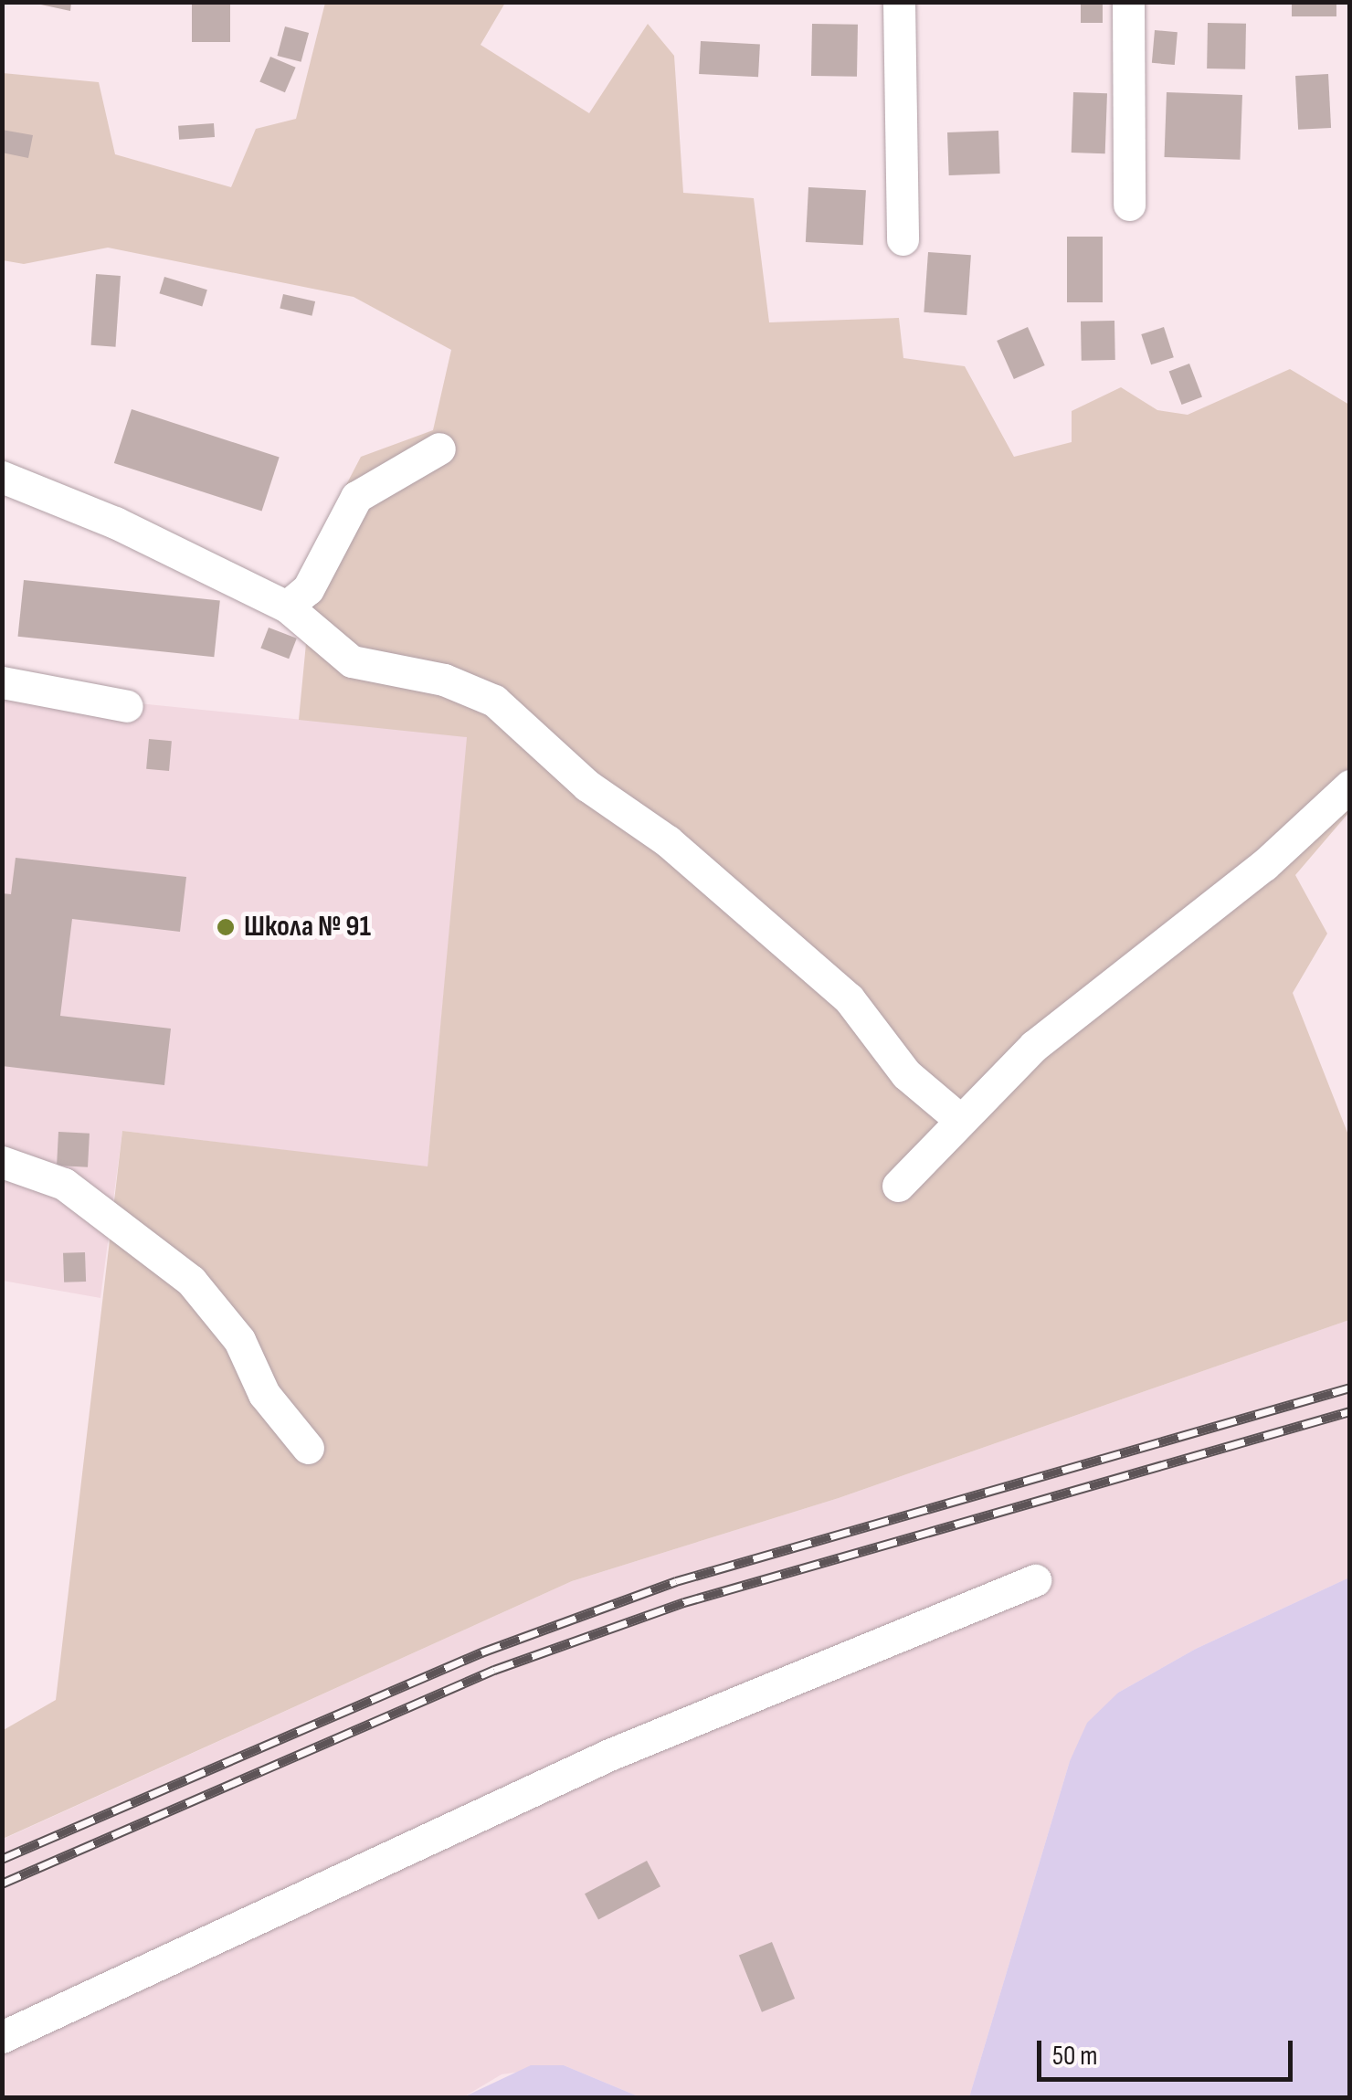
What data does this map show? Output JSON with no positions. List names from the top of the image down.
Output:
{
  "places": ["Школа № 91"],
  "scale_bar": "50 m"
}
